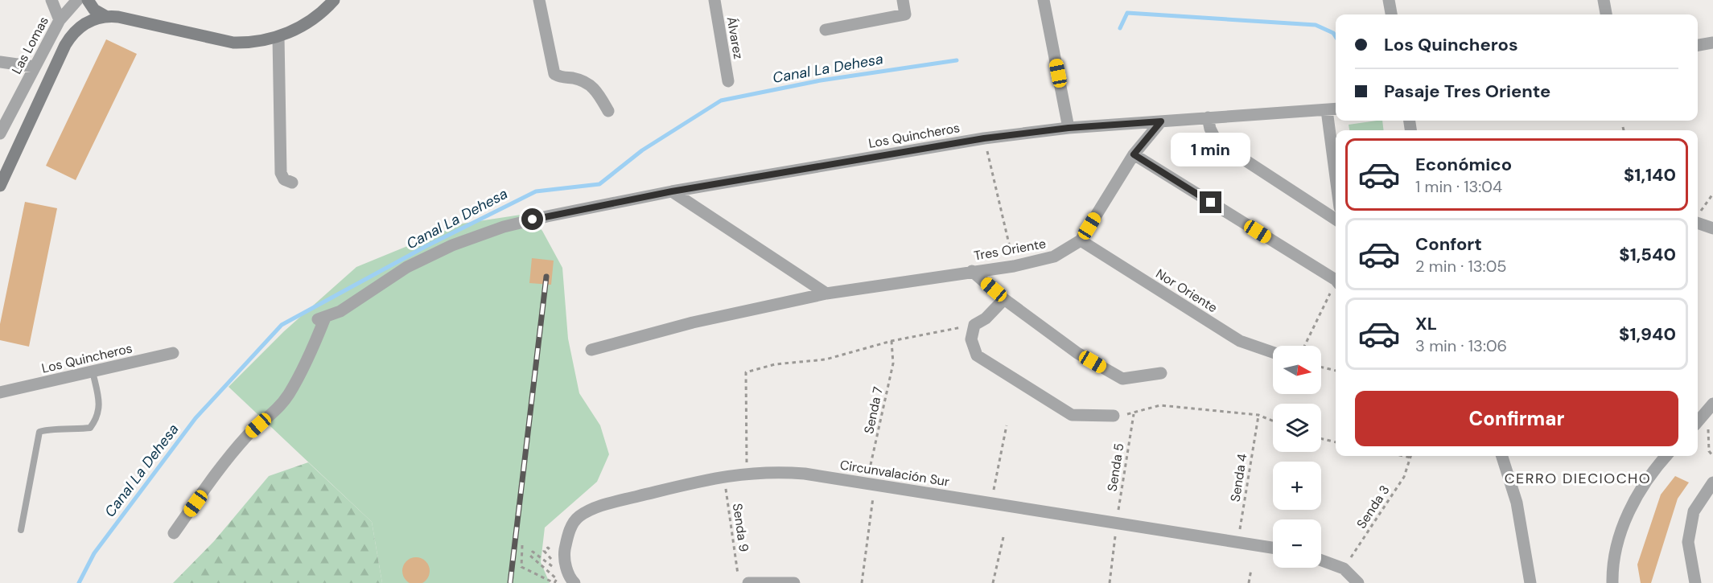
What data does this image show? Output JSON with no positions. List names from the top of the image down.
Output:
{
  "streets": {
    "street": [
      "Álvarez",
      "Las Lomas",
      "Los Quincheros",
      "Tres Oriente",
      "Nor Oriente",
      "Circunvalación Sur"
    ],
    "path": [
      "Senda 7",
      "Senda 5",
      "Senda 4",
      "Senda 3",
      "Senda 9"
    ]
  },
  "crossings": [
    ["Los Quincheros", "Tres Oriente"],
    ["Tres Oriente", "Nor Oriente"],
    ["Senda 7", "Circunvalación Sur"],
    ["Senda 5", "Circunvalación Sur"],
    ["Circunvalación Sur", "Senda 4"],
    ["Circunvalación Sur", "Senda 9"]
  ],
  "districts": ["CERRO DIECIOCHO"],
  "water": ["Canal La Dehesa"],
  "north": "right",
  "page": {
    "banner": ["Los Quincheros", "Pasaje Tres Oriente"],
    "bubble": "1 min",
    "list": [
      {
        "name": "Económico",
        "note": "1 min · 13:04",
        "value": "$1,140"
      },
      {
        "name": "Confort",
        "note": "2 min · 13:05",
        "value": "$1,540"
      },
      {
        "name": "XL",
        "note": "3 min · 13:06",
        "value": "$1,940"
      }
    ],
    "map_buttons": ["+", "−"],
    "buttons": "Confirmar"
  }
}
